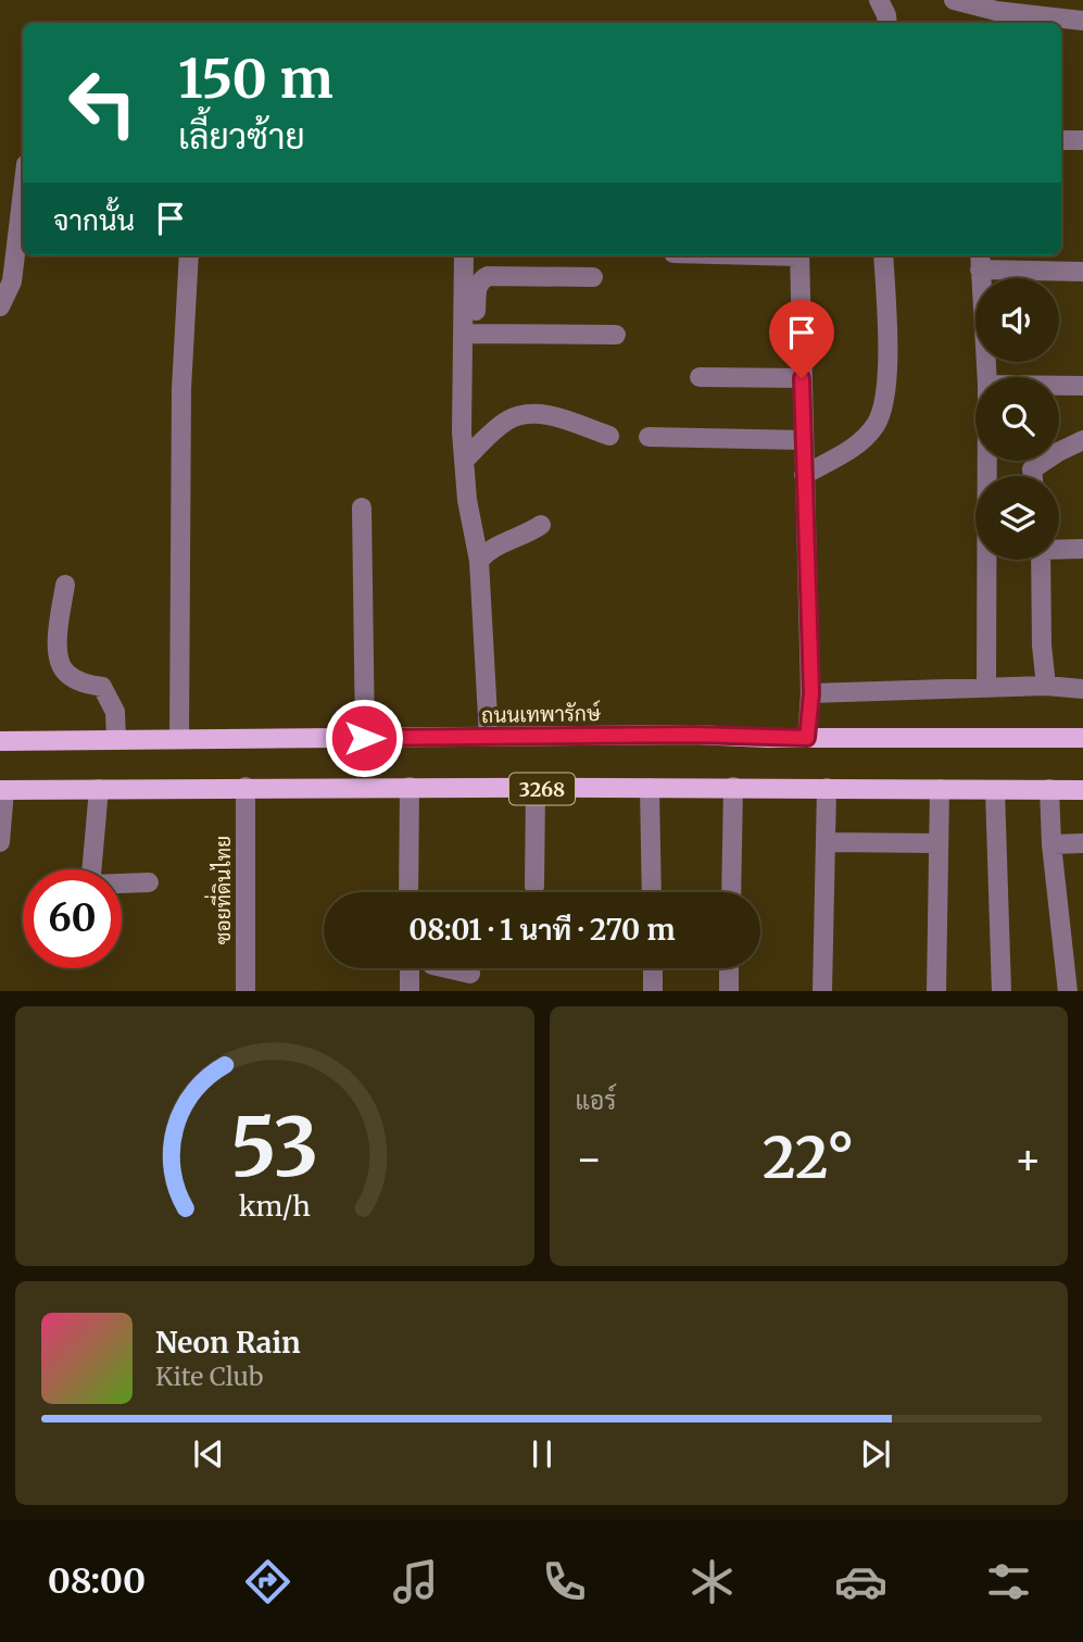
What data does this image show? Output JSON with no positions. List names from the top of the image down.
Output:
{
  "streets": {
    "main road": ["ถนนเทพารักษ์", "3268"],
    "street": ["ซอยที่ดินไทย"]
  },
  "crossings": [
    ["3268", "ซอยที่ดินไทย"]
  ],
  "page": {
    "turn": ["150 m", "เลี้ยวซ้าย"],
    "then": "จากนั้น",
    "limit": "60",
    "trip": "08:01 · 1 นาที · 270 m",
    "tile": "แอร์",
    "heat": ["−", "22°", "+"],
    "song": ["Neon Rain", "Kite Club"],
    "tabs": "08:00",
    "gauge": ["53", "km/h"]
  }
}
